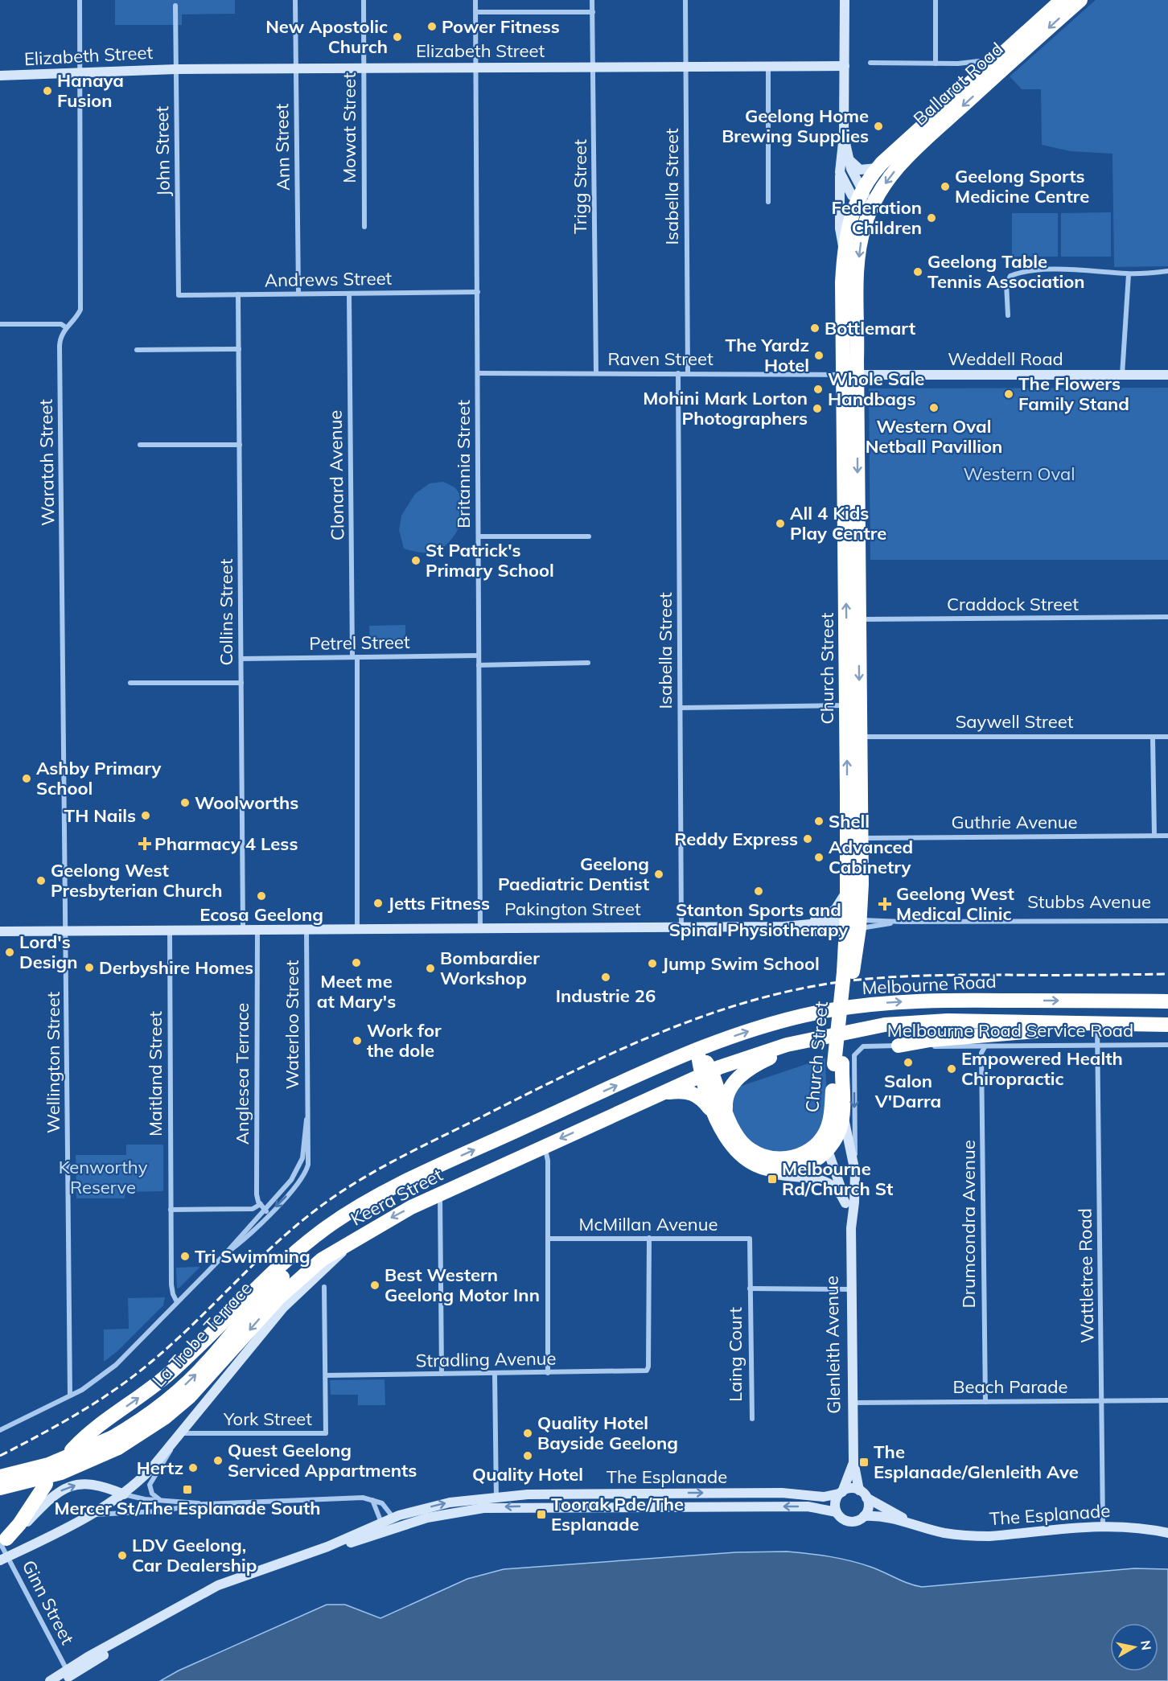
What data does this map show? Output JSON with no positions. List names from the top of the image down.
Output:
{
  "streets": {
    "highway": [
      "Ballarat Road",
      "Church Street",
      "Melbourne Road",
      "Keera Street",
      "La Trobe Terrace",
      "Glenleith Avenue"
    ],
    "street": [
      "Elizabeth Street",
      "Mowat Street",
      "Ann Street",
      "John Street",
      "Trigg Street",
      "Isabella Street",
      "Andrews Street",
      "Raven Street",
      "Weddell Road",
      "Waratah Street",
      "Britannia Street",
      "Clonard Avenue",
      "Craddock Street",
      "Collins Street",
      "Petrel Street",
      "Saywell Street",
      "Guthrie Avenue",
      "Stubbs Avenue",
      "Pakington Street",
      "Waterloo Street",
      "Melbourne Road Service Road",
      "Wellington Street",
      "Maitland Street",
      "Anglesea Terrace",
      "McMillan Avenue",
      "Drumcondra Avenue",
      "Wattletree Road",
      "Laing Court",
      "Stradling Avenue",
      "Beach Parade",
      "York Street",
      "The Esplanade",
      "Ginn Street"
    ]
  },
  "crossings": [
    ["Elizabeth Street", "Mowat Street"],
    ["Elizabeth Street", "Ann Street"],
    ["Elizabeth Street", "John Street"],
    ["Elizabeth Street", "Trigg Street"],
    ["Elizabeth Street", "Isabella Street"],
    ["Elizabeth Street", "Waratah Street"],
    ["Elizabeth Street", "Britannia Street"],
    ["Ballarat Road", "Church Street"],
    ["Ann Street", "Andrews Street"],
    ["John Street", "Andrews Street"],
    ["Trigg Street", "Raven Street"],
    ["Isabella Street", "Raven Street"],
    ["Isabella Street", "Pakington Street"],
    ["Andrews Street", "Britannia Street"],
    ["Andrews Street", "Clonard Avenue"],
    ["Andrews Street", "Collins Street"],
    ["Raven Street", "Weddell Road"],
    ["Raven Street", "Britannia Street"],
    ["Raven Street", "Church Street"],
    ["Weddell Road", "Church Street"],
    ["Waratah Street", "Pakington Street"],
    ["Waratah Street", "Wellington Street"],
    ["Britannia Street", "Petrel Street"],
    ["Britannia Street", "Pakington Street"],
    ["Clonard Avenue", "Petrel Street"],
    ["Clonard Avenue", "Pakington Street"],
    ["Craddock Street", "Church Street"],
    ["Collins Street", "Petrel Street"],
    ["Collins Street", "Pakington Street"],
    ["Church Street", "Saywell Street"],
    ["Church Street", "Guthrie Avenue"],
    ["Church Street", "Stubbs Avenue"],
    ["Church Street", "Pakington Street"],
    ["Church Street", "Melbourne Road"],
    ["Church Street", "Keera Street"],
    ["Church Street", "Glenleith Avenue"],
    ["Stubbs Avenue", "Pakington Street"],
    ["Pakington Street", "Waterloo Street"],
    ["Pakington Street", "Wellington Street"],
    ["Pakington Street", "Maitland Street"],
    ["Pakington Street", "Anglesea Terrace"],
    ["Melbourne Road", "Keera Street"],
    ["Melbourne Road", "Wattletree Road"],
    ["Melbourne Road Service Road", "Drumcondra Avenue"],
    ["Melbourne Road Service Road", "Wattletree Road"],
    ["Melbourne Road Service Road", "Glenleith Avenue"],
    ["Keera Street", "La Trobe Terrace"],
    ["Keera Street", "York Street"],
    ["Keera Street", "Ginn Street"],
    ["McMillan Avenue", "Laing Court"],
    ["McMillan Avenue", "Stradling Avenue"],
    ["Drumcondra Avenue", "Beach Parade"],
    ["Wattletree Road", "Beach Parade"],
    ["Wattletree Road", "The Esplanade"],
    ["Glenleith Avenue", "Beach Parade"],
    ["Glenleith Avenue", "The Esplanade"],
    ["Stradling Avenue", "York Street"]
  ],
  "parks": ["Western Oval", "Kenworthy Reserve"],
  "places": {
    "other": [
      "Power Fitness",
      "New Apostolic Church",
      "Hanaya Fusion",
      "Geelong Home Brewing Supplies",
      "Geelong Sports Medicine Centre",
      "Federation Children",
      "Geelong Table Tennis Association",
      "Bottlemart",
      "The Yardz Hotel",
      "Whole Sale Handbags",
      "The Flowers Family Stand",
      "Western Oval Netball Pavillion",
      "Mohini Mark Lorton Photographers",
      "All 4 Kids Play Centre",
      "St Patrick's Primary School",
      "Ashby Primary School",
      "Woolworths",
      "TH Nails",
      "Shell",
      "Reddy Express",
      "Advanced Cabinetry",
      "Geelong Paediatric Dentist",
      "Geelong West Presbyterian Church",
      "Stanton Sports and Spinal Physiotherapy",
      "Ecosa Geelong",
      "Jetts Fitness",
      "Lord's Design",
      "Meet me at Mary's",
      "Jump Swim School",
      "Derbyshire Homes",
      "Bombardier Workshop",
      "Industrie 26",
      "Work for the dole",
      "Salon V'Darra",
      "Empowered Health Chiropractic",
      "Tri Swimming",
      "Best Western Geelong Motor Inn",
      "Quality Hotel Bayside Geelong",
      "Quality Hotel",
      "Quest Geelong Serviced Appartments",
      "Hertz",
      "LDV Geelong, Car Dealership"
    ],
    "health": ["Pharmacy 4 Less", "Geelong West Medical Clinic"],
    "transit": [
      "Melbourne Rd/Church St",
      "The Esplanade/Glenleith Ave",
      "Mercer St/The Esplanade South",
      "Toorak Pde/The Esplanade"
    ]
  },
  "north": "right"
}
